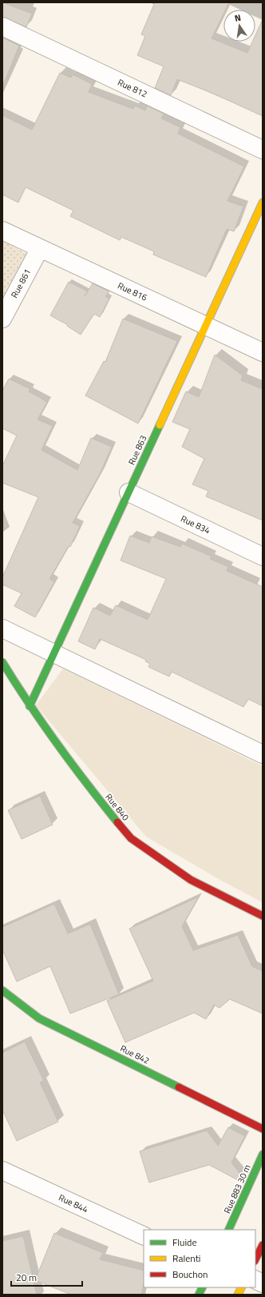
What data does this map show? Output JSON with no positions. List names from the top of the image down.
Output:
{
  "streets": {
    "street": [
      "Rue 812",
      "Rue 861",
      "Rue 816",
      "Rue 863",
      "Rue 834",
      "Rue 840",
      "Rue 842",
      "Rue 883 30 m",
      "Rue 844"
    ]
  },
  "crossings": [
    ["Rue 861", "Rue 816"],
    ["Rue 816", "Rue 863"],
    ["Rue 863", "Rue 834"],
    ["Rue 863", "Rue 840"]
  ],
  "legend": ["Fluide", "Ralenti", "Bouchon"],
  "scale_bar": "20 m",
  "north": "top"
}
